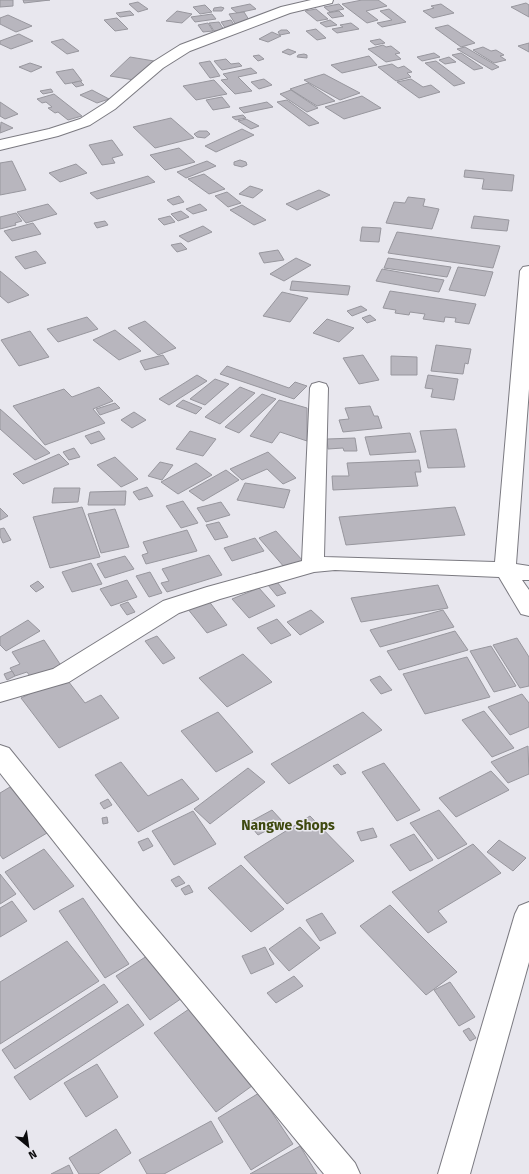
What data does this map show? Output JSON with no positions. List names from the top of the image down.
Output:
{
  "districts": ["Nangwe Shops"],
  "north": "bottom right"
}
